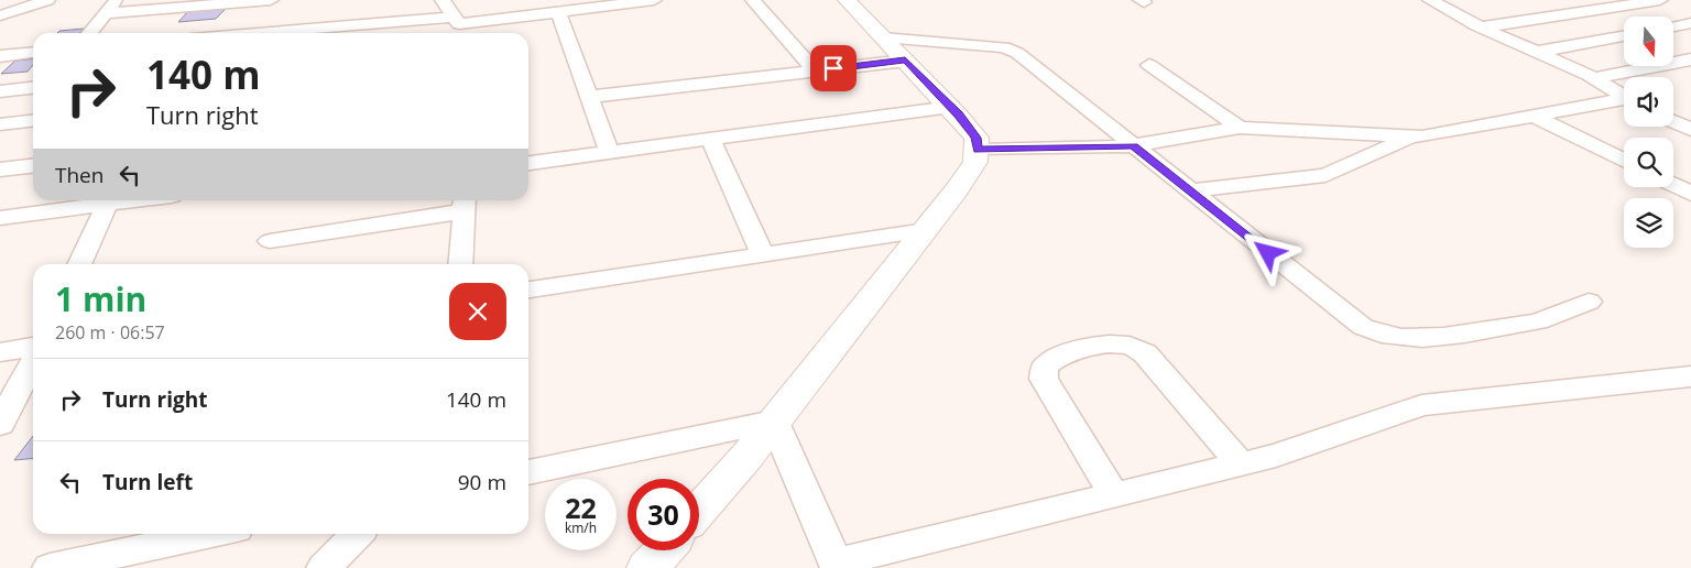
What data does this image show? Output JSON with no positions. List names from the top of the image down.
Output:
{
  "north": "bottom",
  "page": {
    "turn": ["140 m", "Turn right"],
    "then": "Then",
    "heading": ["1 min", "260 m · 06:57"],
    "list": [
      {
        "name": "Turn right",
        "value": "140 m"
      },
      {
        "name": "Turn left",
        "value": "90 m"
      }
    ],
    "speed": "22 km/h",
    "limit": "30"
  }
}
